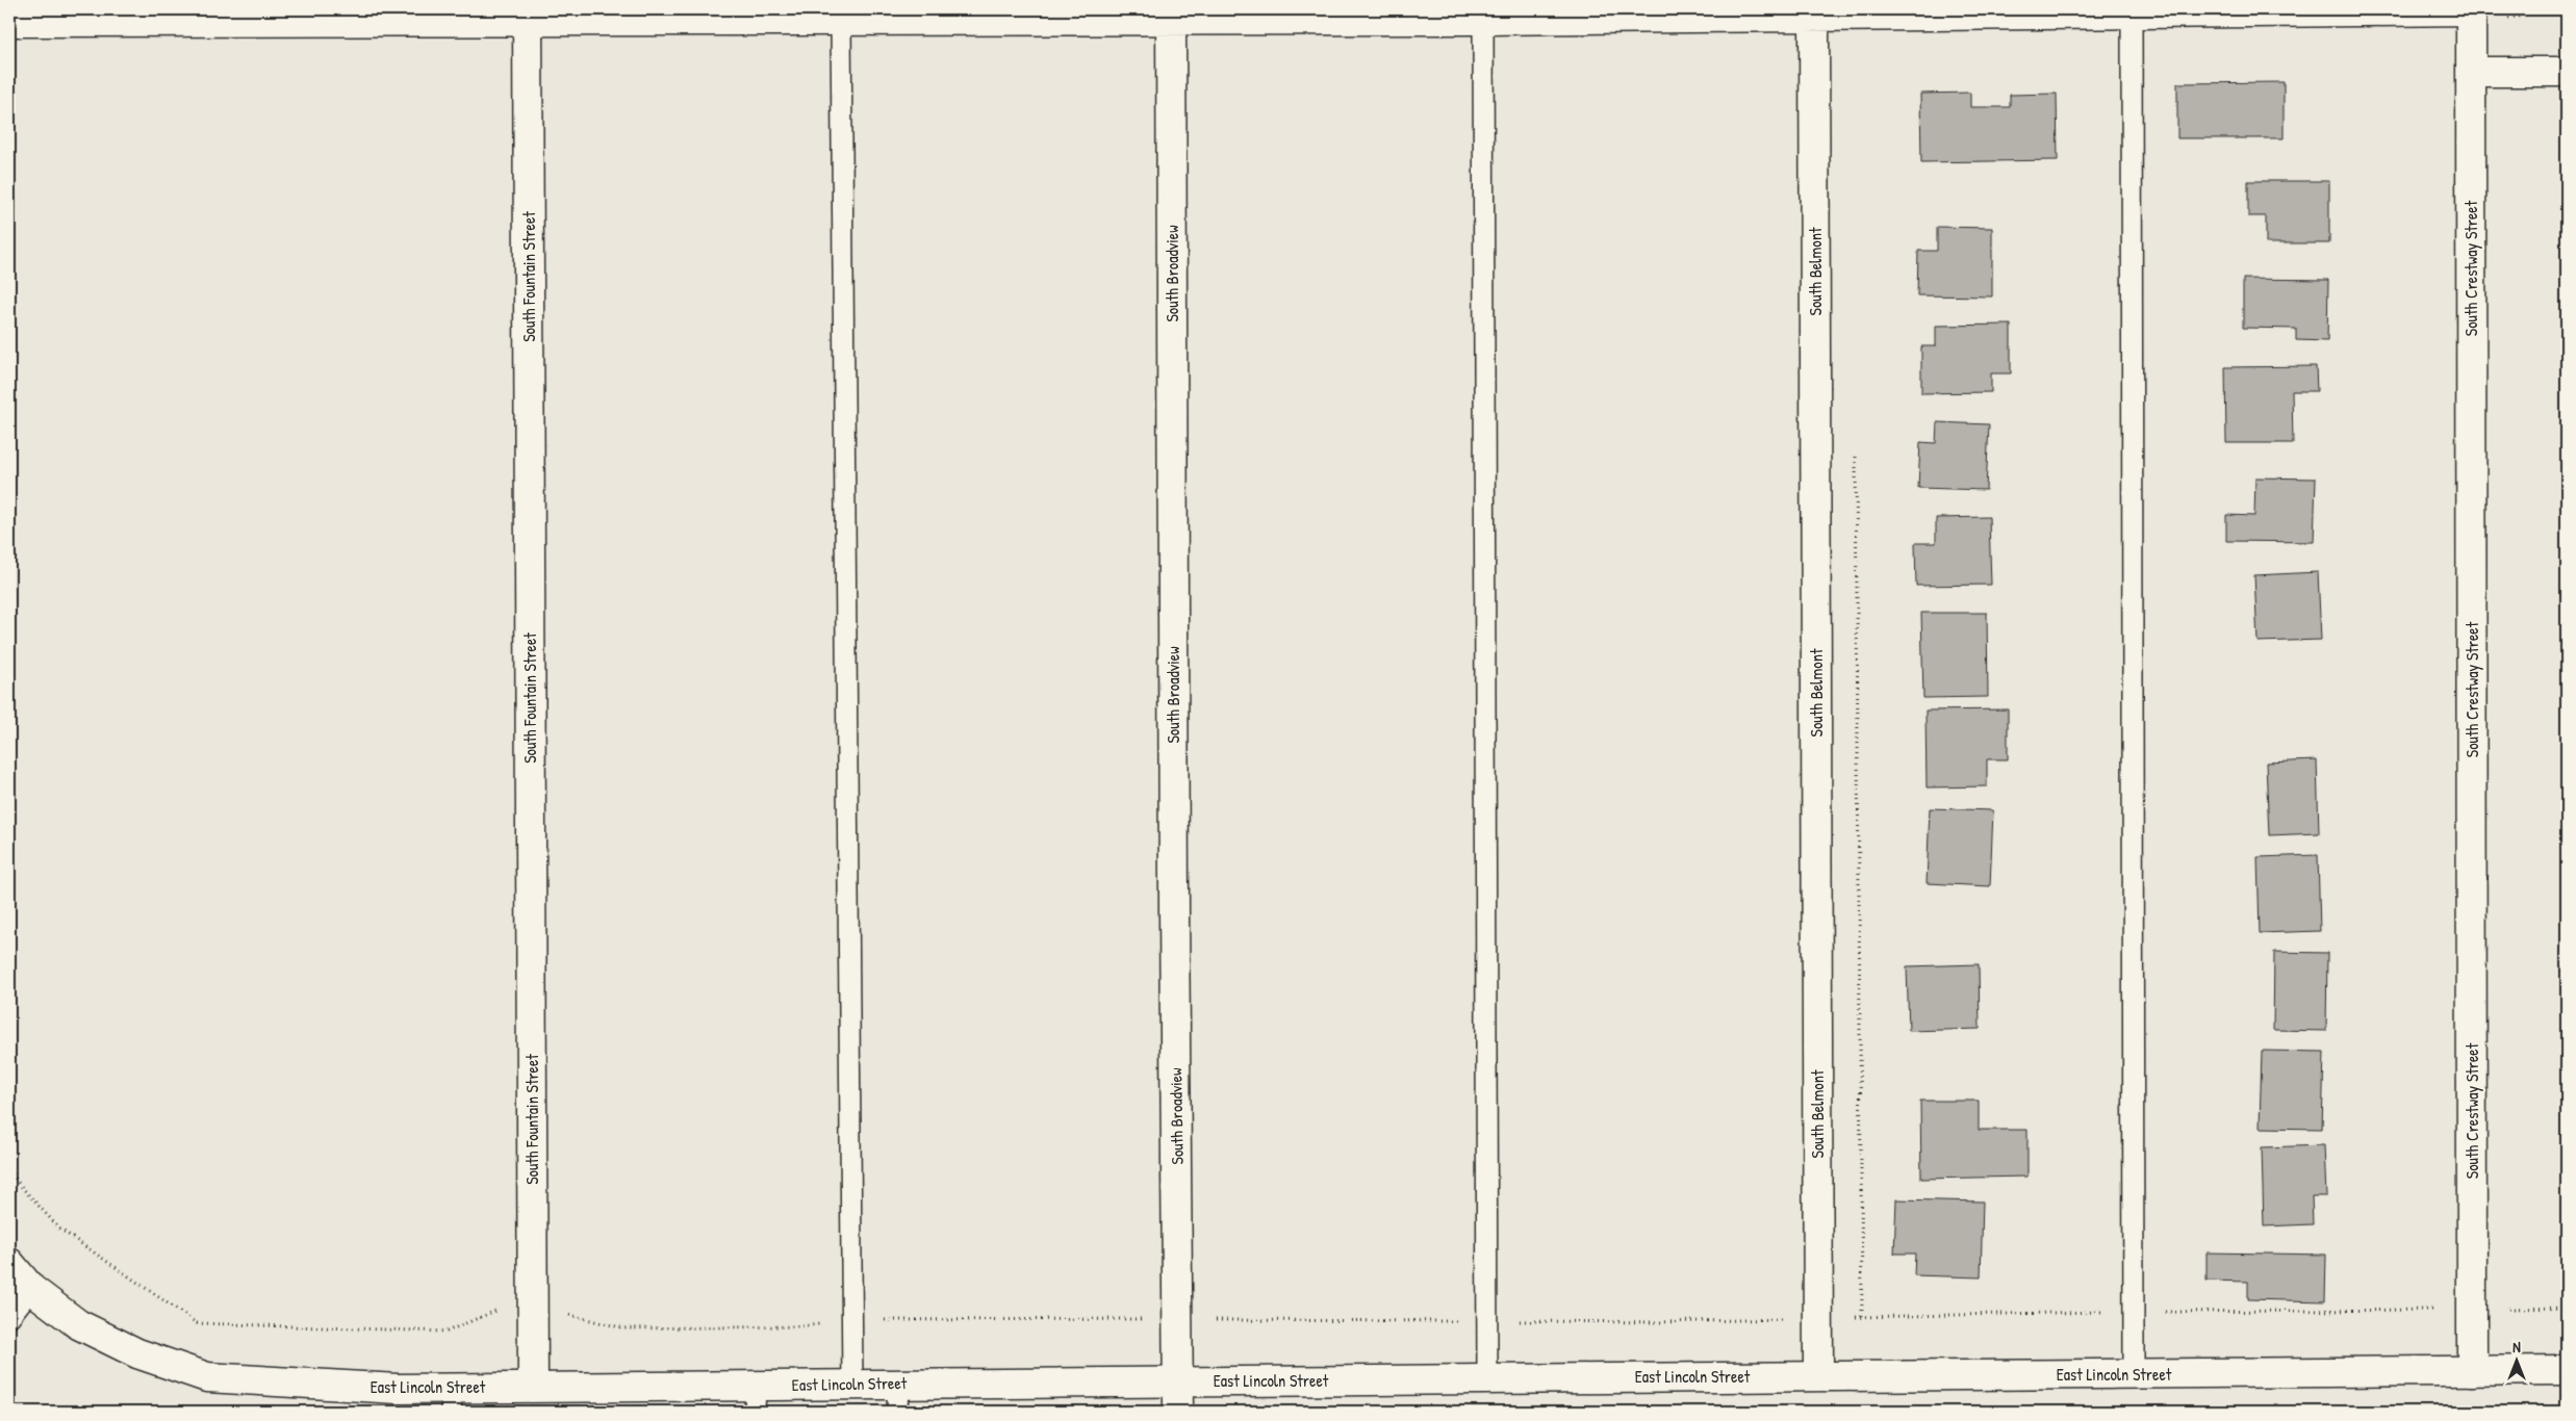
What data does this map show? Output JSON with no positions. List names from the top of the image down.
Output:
{
  "streets": {
    "street": [
      "South Crestway Street",
      "South Belmont",
      "South Broadview",
      "South Fountain Street",
      "East Lincoln Street"
    ]
  },
  "crossings": [
    ["South Crestway Street", "East Lincoln Street"],
    ["South Belmont", "East Lincoln Street"],
    ["South Broadview", "East Lincoln Street"],
    ["South Fountain Street", "East Lincoln Street"]
  ],
  "north": "top"
}
